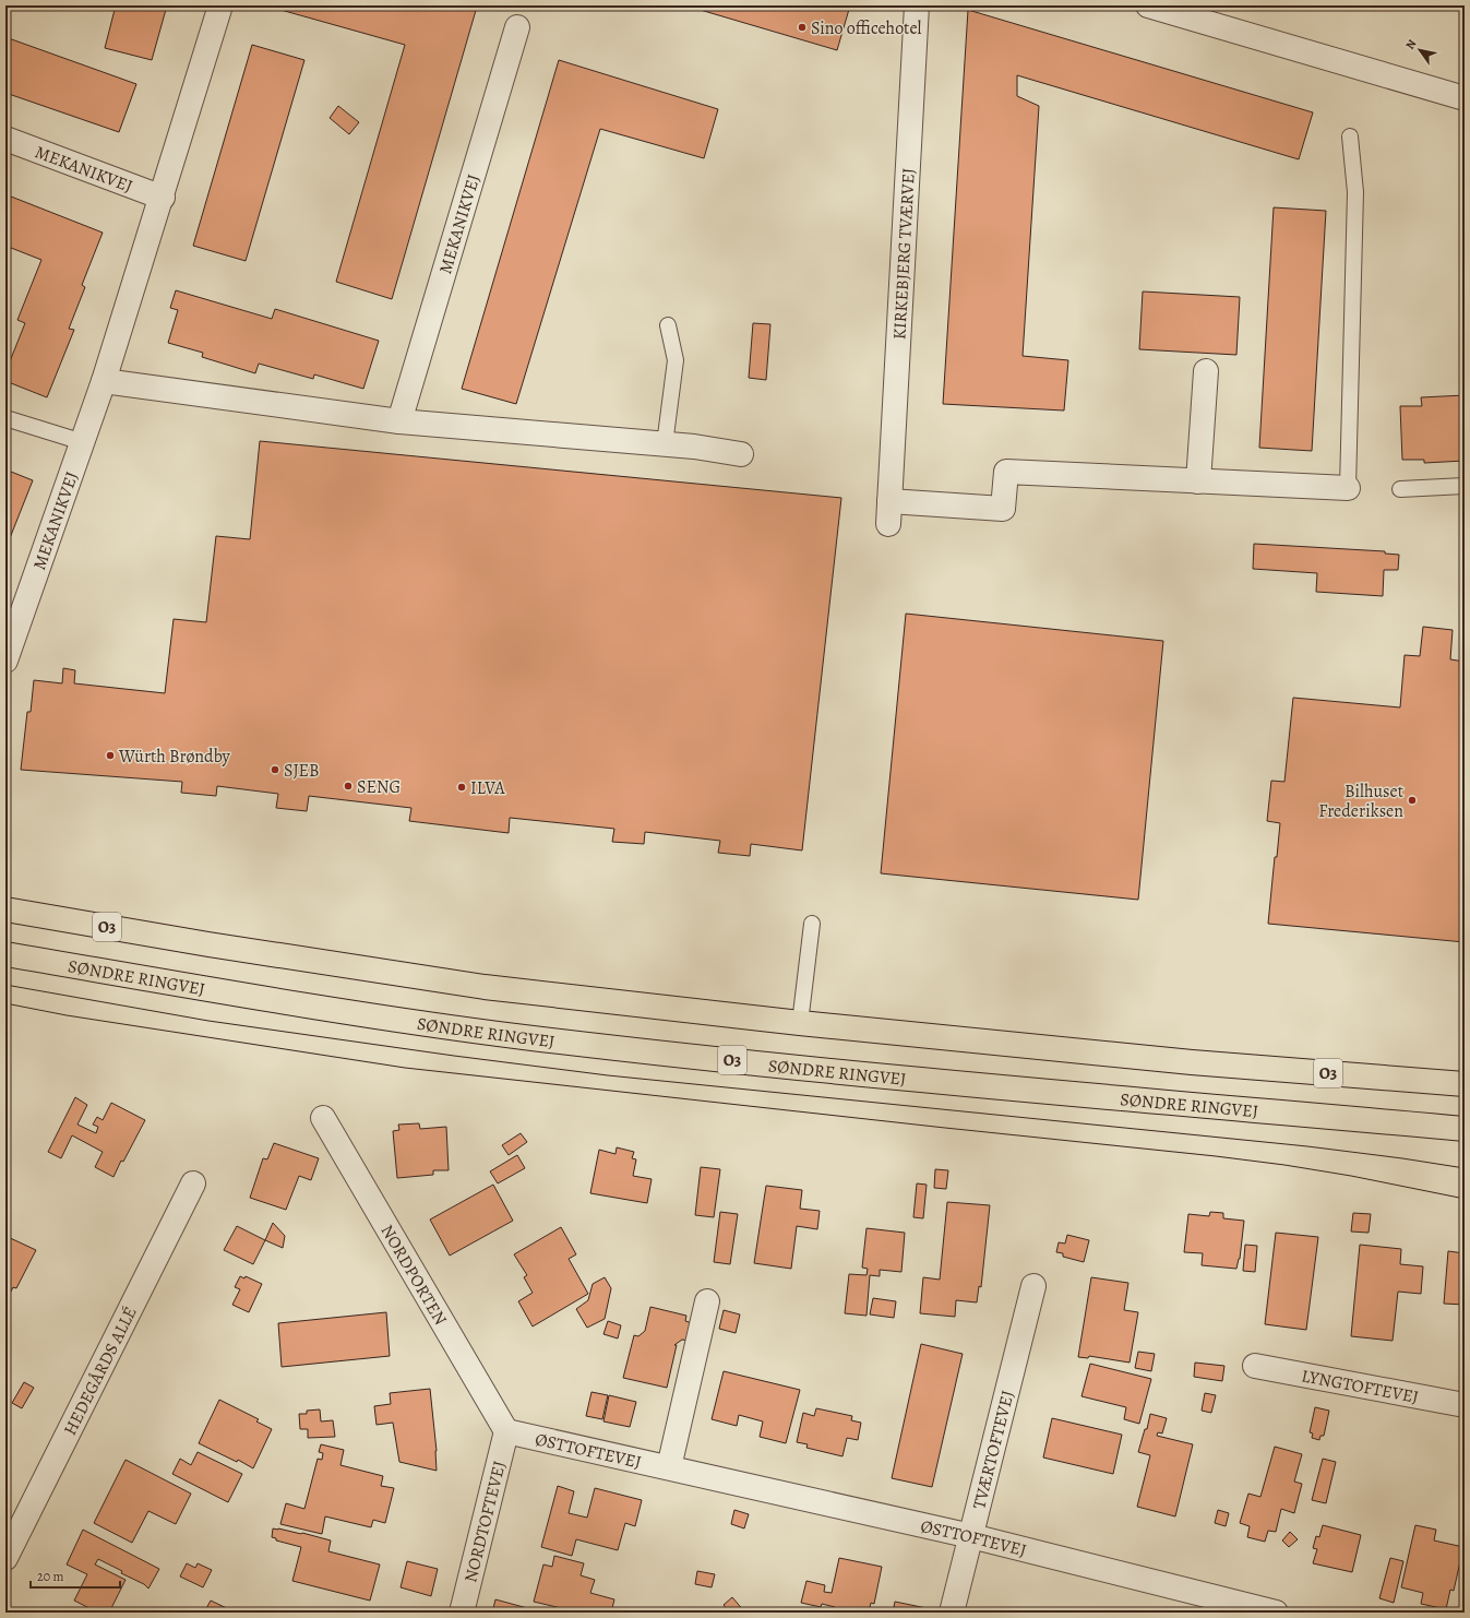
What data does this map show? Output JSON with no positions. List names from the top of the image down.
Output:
{
  "streets": {
    "main road": ["O3", "SØNDRE RINGVEJ"],
    "street": [
      "MEKANIKVEJ",
      "KIRKEBJERG TVÆRVEJ",
      "NORDPORTEN",
      "HEDEGÅRDS ALLÉ",
      "LYNGTOFTEVEJ",
      "ØSTTOFTEVEJ",
      "TVÆRTOFTEVEJ",
      "NORDTOFTEVEJ"
    ]
  },
  "crossings": [
    ["NORDPORTEN", "ØSTTOFTEVEJ"],
    ["NORDPORTEN", "NORDTOFTEVEJ"],
    ["ØSTTOFTEVEJ", "TVÆRTOFTEVEJ"],
    ["ØSTTOFTEVEJ", "NORDTOFTEVEJ"]
  ],
  "places": [
    "Sino officehotel",
    "Würth Brøndby",
    "SJEB",
    "SENG",
    "ILVA",
    "Bilhuset Frederiksen"
  ],
  "scale_bar": "20 m",
  "north": "top left"
}
